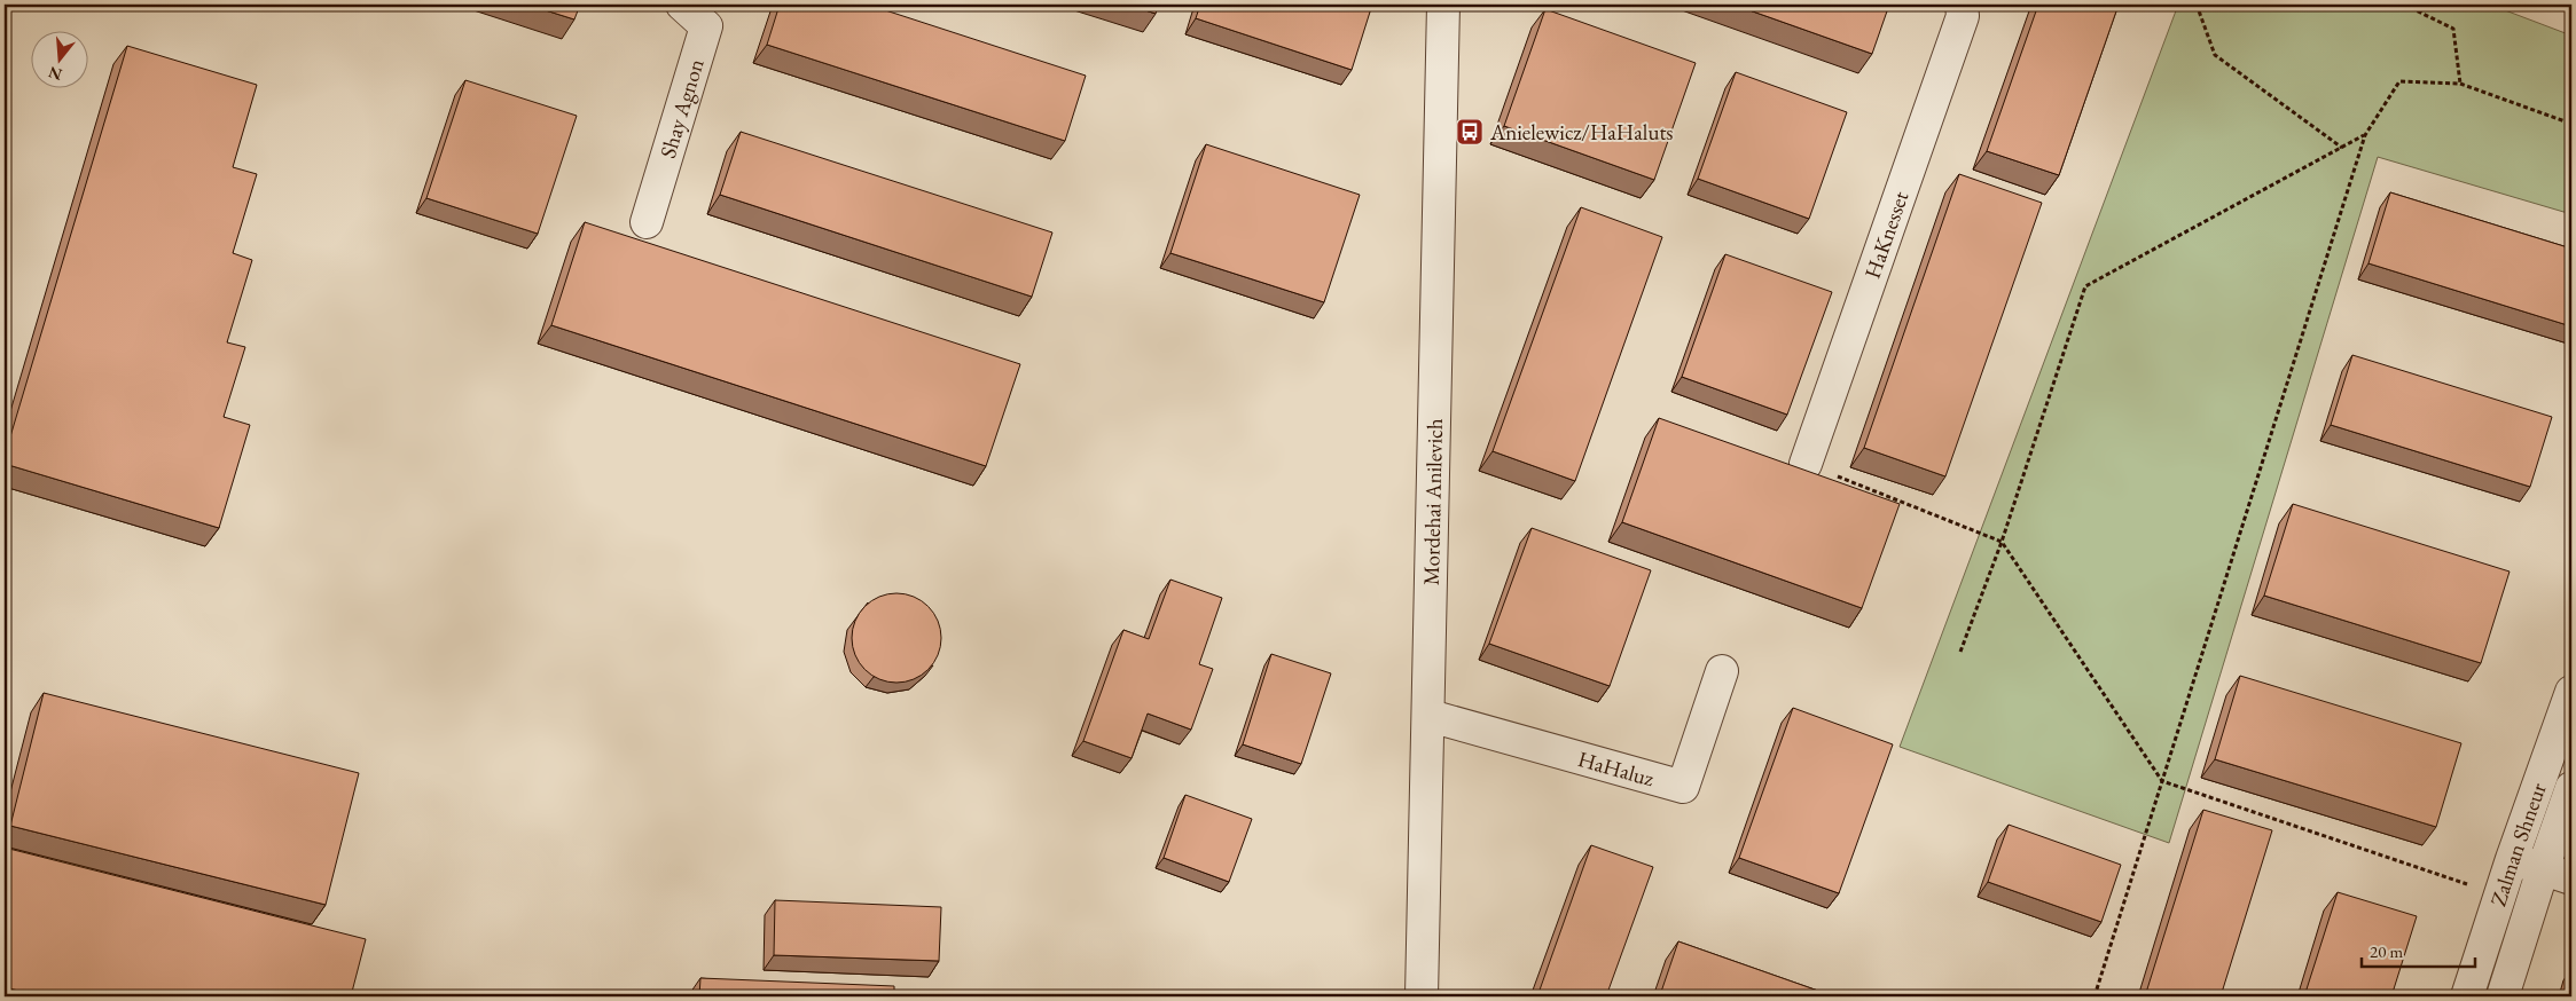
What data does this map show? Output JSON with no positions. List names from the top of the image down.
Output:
{
  "streets": {
    "street": [
      "Shay Agnon",
      "HaKnesset",
      "Mordehai Anilevich",
      "HaHaluz",
      "Zalman Shneur"
    ]
  },
  "crossings": [
    ["Mordehai Anilevich", "HaHaluz"]
  ],
  "places": {
    "bus stop": ["Anielewicz/HaHaluts"]
  },
  "scale_bar": "20 m",
  "north": "bottom"
}
